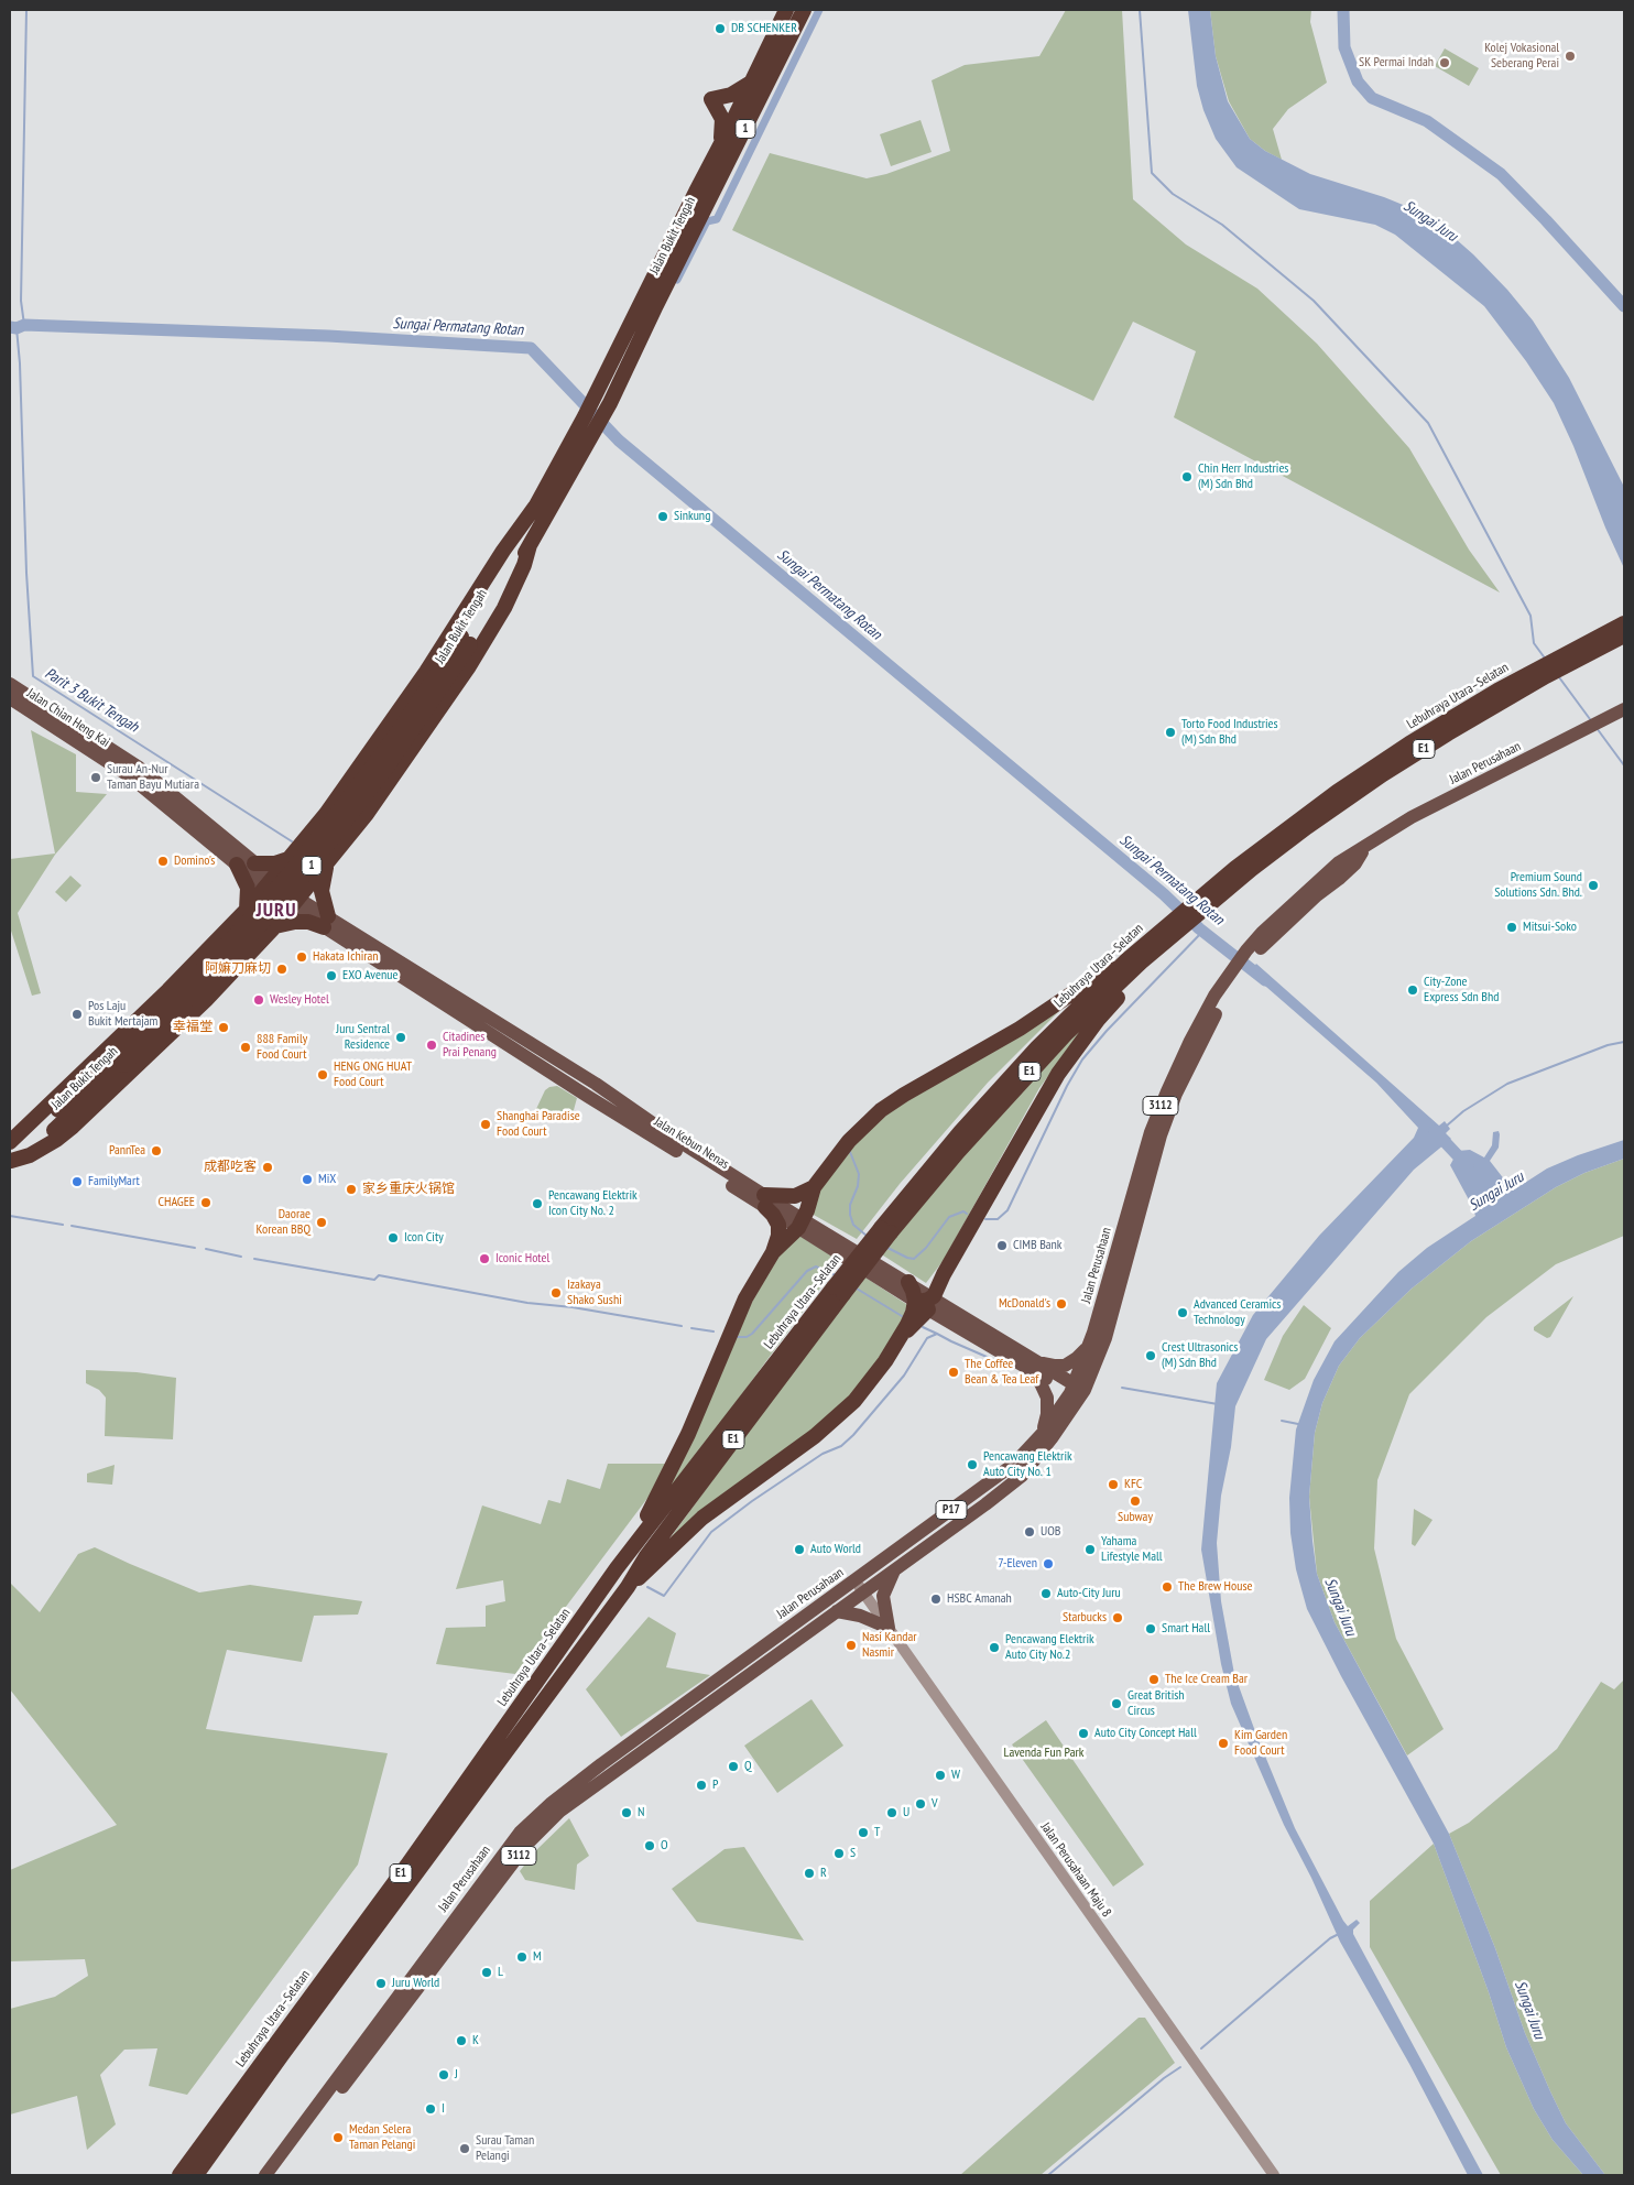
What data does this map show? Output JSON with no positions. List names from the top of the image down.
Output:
{
  "streets": {
    "highway": [
      "1",
      "Jalan Bukit Tengah",
      "Lebuhraya Utara–Selatan",
      "E1"
    ],
    "main road": [
      "Jalan Chian Heng Kai",
      "Jalan Perusahaan",
      "3112",
      "Jalan Kebun Nenas",
      "P17"
    ],
    "street": ["Jalan Perusahaan Maju 8"]
  },
  "crossings": [
    ["Jalan Chian Heng Kai", "Jalan Kebun Nenas"],
    ["Jalan Perusahaan", "Jalan Kebun Nenas"],
    ["Jalan Perusahaan", "Jalan Perusahaan Maju 8"]
  ],
  "districts": ["JURU"],
  "water": ["Sungai Juru", "Sungai Permatang Rotan", "Parit 3 Bukit Tengah"],
  "parks": ["Lavenda Fun Park"],
  "places": [
    "DB SCHENKER",
    "Kolej Vokasional Seberang Perai",
    "SK Permai Indah",
    "Chin Herr Industries (M) Sdn Bhd",
    "Sinkung",
    "Torto Food Industries (M) Sdn Bhd",
    "Surau An-Nur Taman Bayu Mutiara",
    "Domino's",
    "Premium Sound Solutions Sdn. Bhd.",
    "Mitsui-Soko",
    "Hakata Ichiran",
    "阿嫲刀麻切",
    "EXO Avenue",
    "City-Zone Express Sdn Bhd",
    "Wesley Hotel",
    "Pos Laju Bukit Mertajam",
    "幸福堂",
    "Juru Sentral Residence",
    "Citadines Prai Penang",
    "888 Family Food Court",
    "HENG ONG HUAT Food Court",
    "Shanghai Paradise Food Court",
    "PannTea",
    "成都吃客",
    "MiX",
    "FamilyMart",
    "家乡重庆火锅馆",
    "CHAGEE",
    "Pencawang Elektrik Icon City No. 2",
    "Daorae Korean BBQ",
    "Icon City",
    "CIMB Bank",
    "Iconic Hotel",
    "Izakaya Shako Sushi",
    "McDonald's",
    "Advanced Ceramics Technology",
    "Crest Ultrasonics (M) Sdn Bhd",
    "The Coffee Bean & Tea Leaf",
    "Pencawang Elektrik Auto City No. 1",
    "KFC",
    "Subway",
    "UOB",
    "Auto World",
    "Yahama Lifestyle Mall",
    "7-Eleven",
    "The Brew House",
    "Auto-City Juru",
    "HSBC Amanah",
    "Starbucks",
    "Smart Hall",
    "Nasi Kandar Nasmir",
    "Pencawang Elektrik Auto City No.2",
    "The Ice Cream Bar",
    "Great British Circus",
    "Auto City Concept Hall",
    "Kim Garden Food Court",
    "Q",
    "W",
    "P",
    "V",
    "N",
    "U",
    "T",
    "O",
    "S",
    "R",
    "M",
    "L",
    "Juru World",
    "K",
    "J",
    "I",
    "Medan Selera Taman Pelangi",
    "Surau Taman Pelangi"
  ]
}
